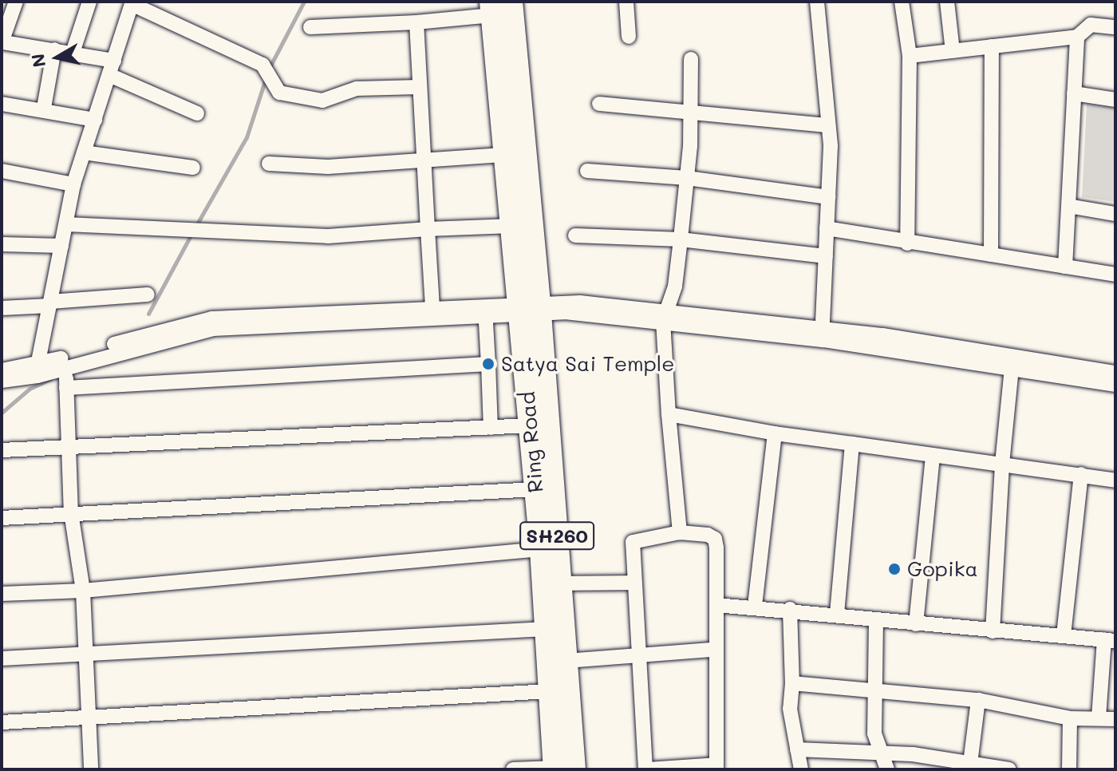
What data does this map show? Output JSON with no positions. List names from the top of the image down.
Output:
{
  "streets": {
    "highway": ["Ring Road", "SH260"]
  },
  "places": ["Satya Sai Temple", "Gopika"],
  "north": "left"
}
